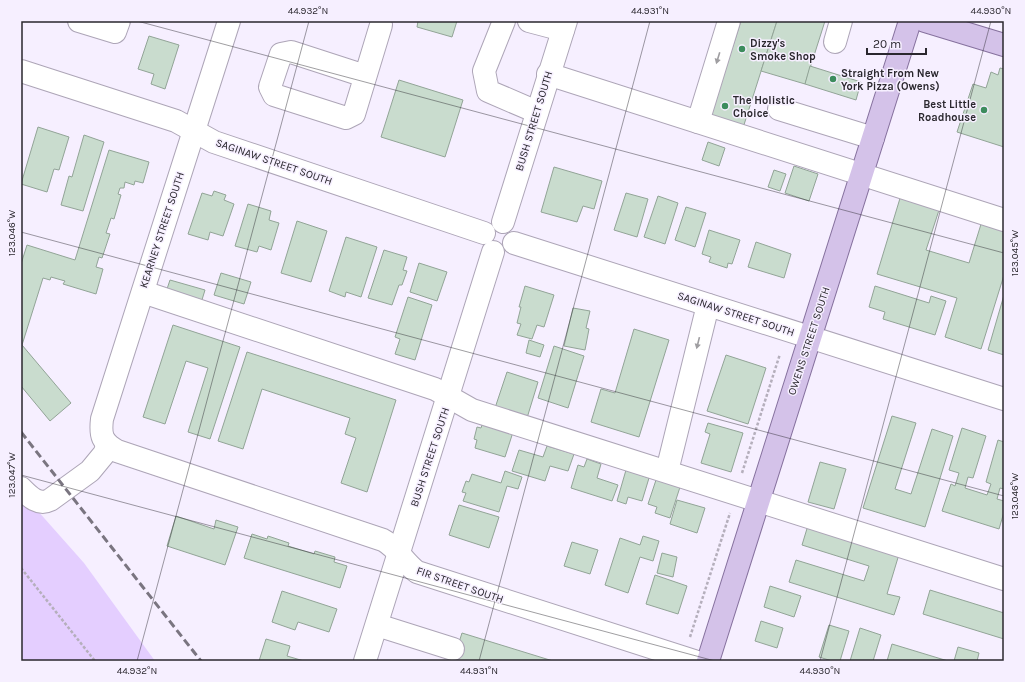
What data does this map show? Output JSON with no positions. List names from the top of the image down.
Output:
{
  "streets": {
    "main road": ["OWENS STREET SOUTH"],
    "street": [
      "BUSH STREET SOUTH",
      "SAGINAW STREET SOUTH",
      "KEARNEY STREET SOUTH",
      "FIR STREET SOUTH"
    ]
  },
  "crossings": [
    ["BUSH STREET SOUTH", "SAGINAW STREET SOUTH"],
    ["BUSH STREET SOUTH", "FIR STREET SOUTH"],
    ["SAGINAW STREET SOUTH", "KEARNEY STREET SOUTH"],
    ["SAGINAW STREET SOUTH", "OWENS STREET SOUTH"],
    ["KEARNEY STREET SOUTH", "FIR STREET SOUTH"]
  ],
  "places": [
    "Dizzy's Smoke Shop",
    "Straight From New York Pizza (Owens)",
    "The Holistic Choice",
    "Best Little Roadhouse"
  ],
  "scale_bar": "20 m",
  "coordinates": [
    "44.932°N",
    "44.931°N",
    "44.930°N",
    "123.046°W",
    "123.045°W",
    "123.047°W"
  ]
}
